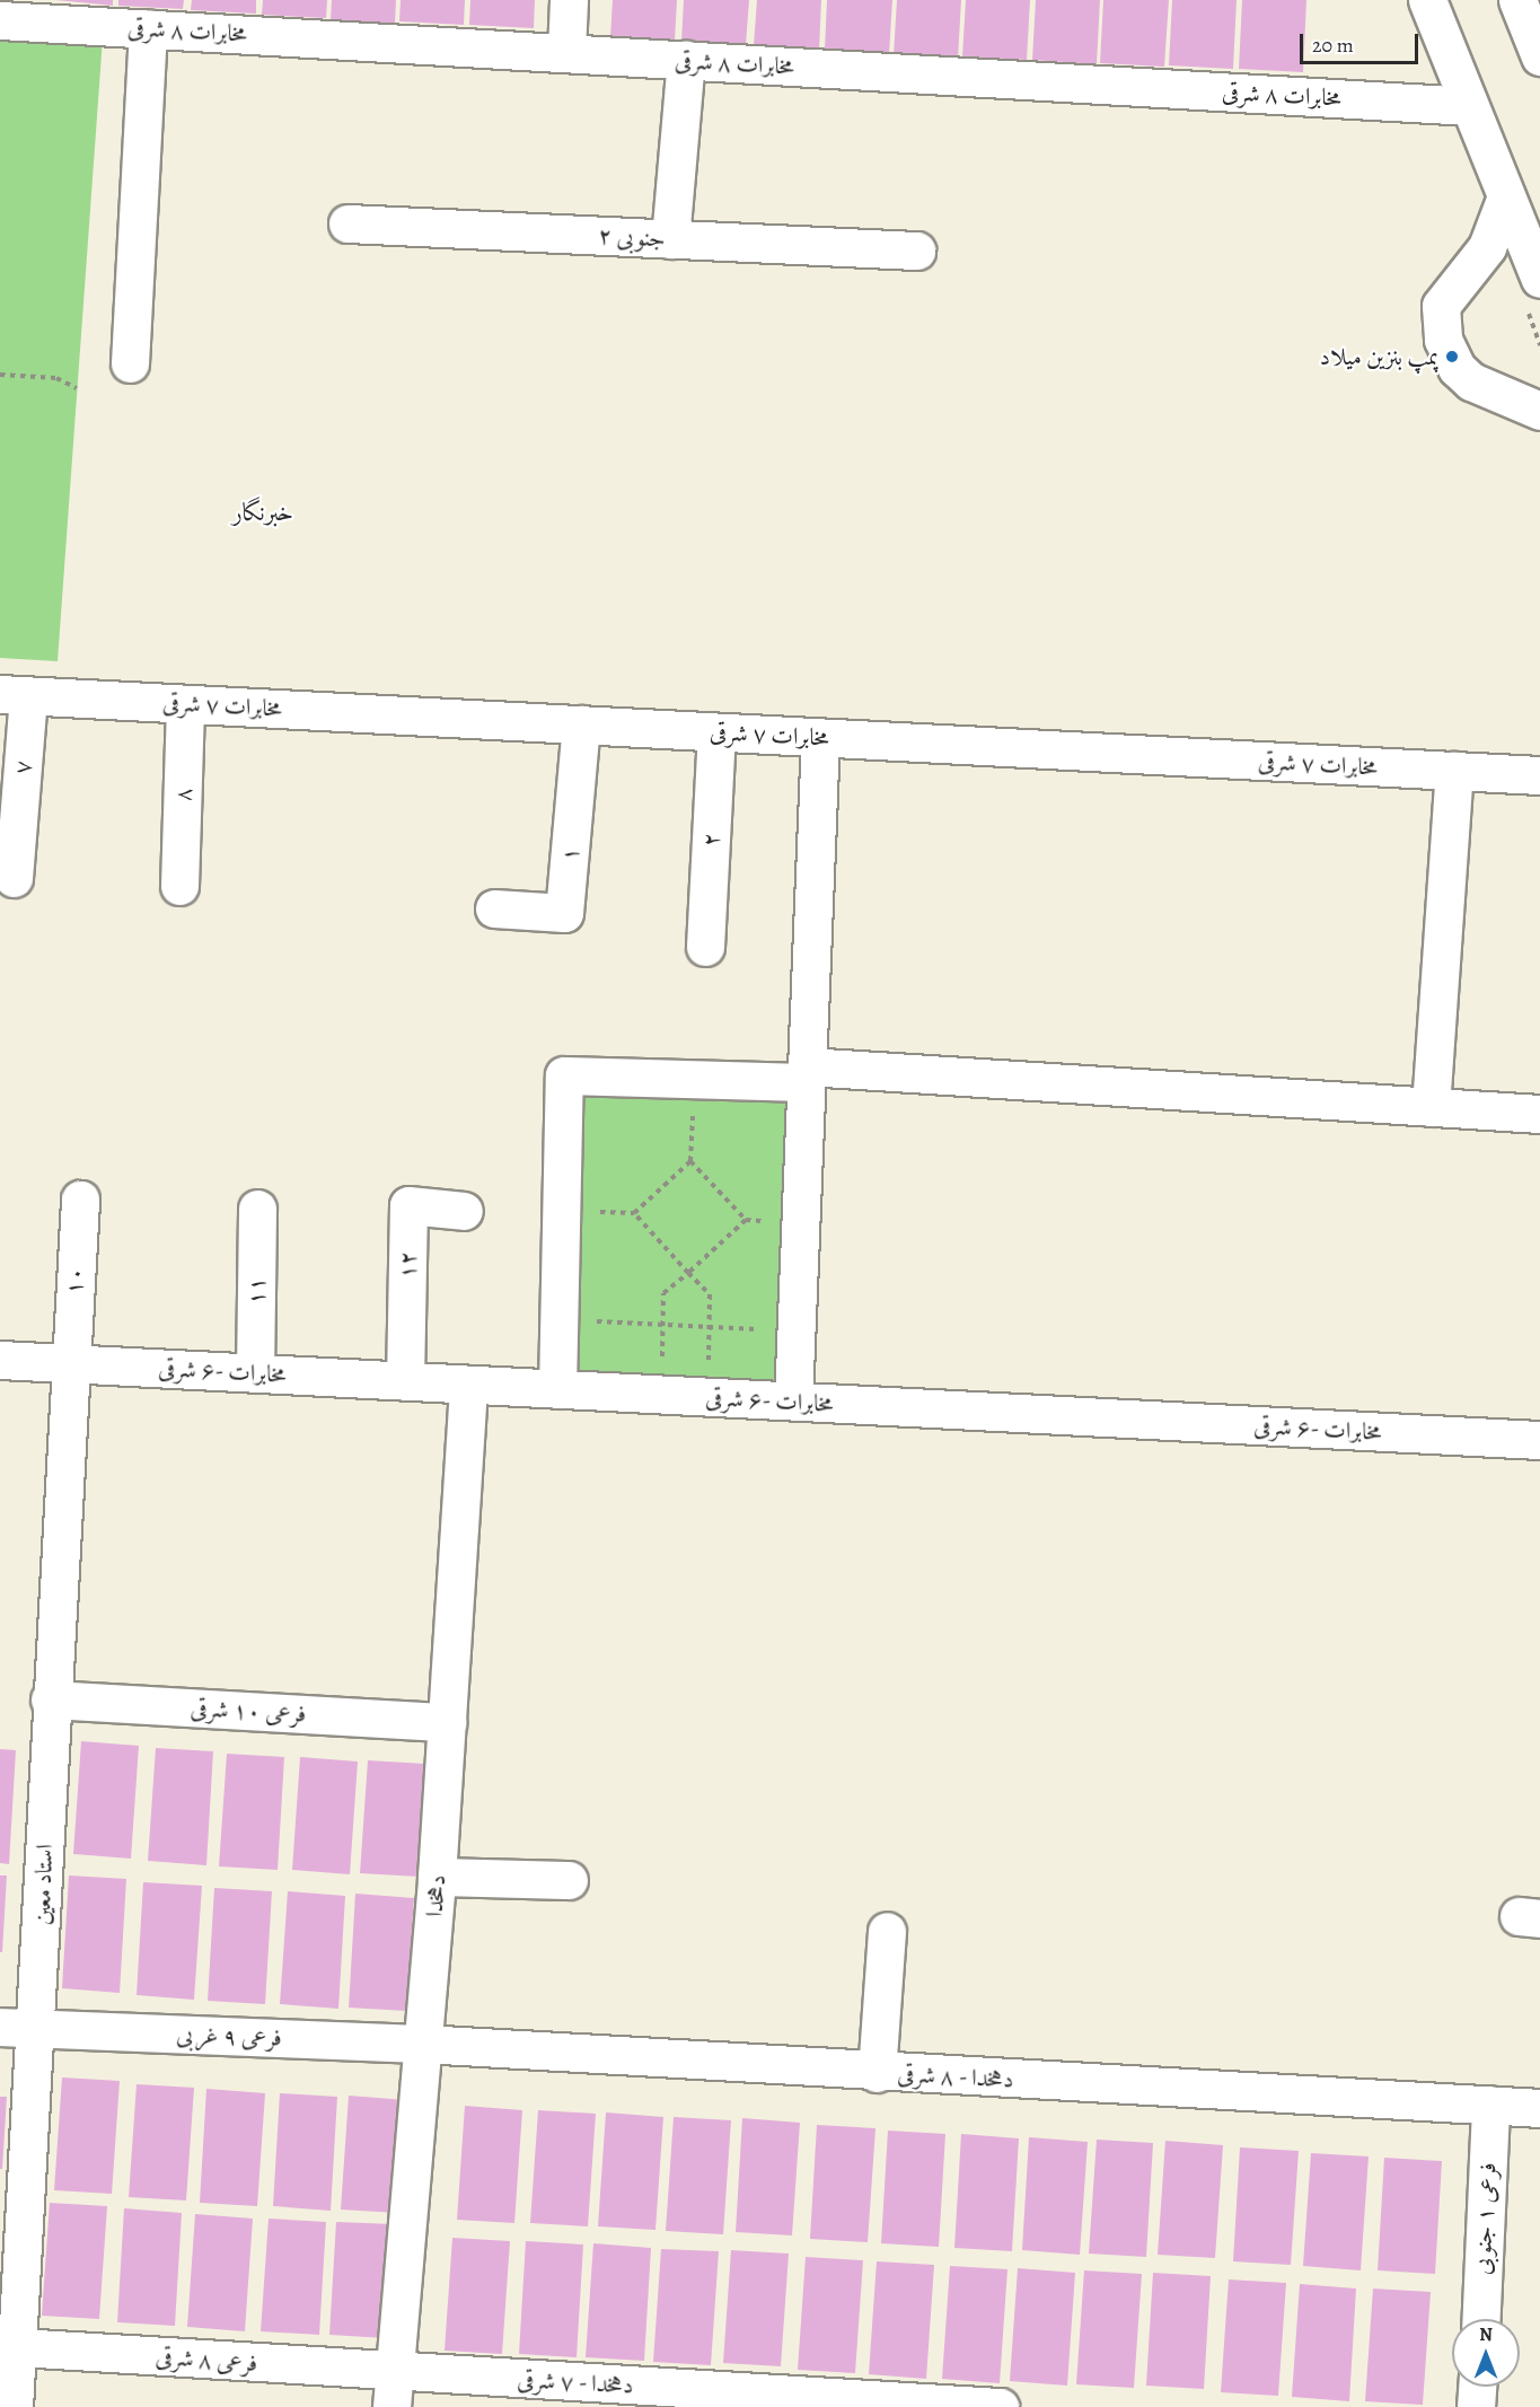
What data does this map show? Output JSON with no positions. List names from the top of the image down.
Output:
{
  "streets": {
    "street": [
      "مخابرات ۸ شرقی",
      "۲ جنوبی",
      "مخابرات ۷ شرقی",
      "۷",
      "۸",
      "۲",
      "۱",
      "۱۲",
      "۱۰",
      "۱۱",
      "مخابرات -۶ شرقی",
      "فرعی ۱۰ شرقی",
      "استاد معین",
      "دهخدا",
      "فرعی ۹ غربی",
      "دهخدا - ۸ شرقی",
      "فرعی ۱ جنوبی",
      "فرعی ۸ شرقی",
      "دهخدا - ۷ شرقی"
    ]
  },
  "crossings": [
    ["مخابرات ۷ شرقی", "۷"],
    ["مخابرات ۷ شرقی", "۸"],
    ["مخابرات ۷ شرقی", "۲"],
    ["مخابرات ۷ شرقی", "۱"],
    ["۱۲", "مخابرات -۶ شرقی"],
    ["۱۰", "مخابرات -۶ شرقی"],
    ["۱۰", "استاد معین"],
    ["۱۱", "مخابرات -۶ شرقی"],
    ["مخابرات -۶ شرقی", "استاد معین"],
    ["مخابرات -۶ شرقی", "دهخدا"],
    ["فرعی ۱۰ شرقی", "استاد معین"],
    ["فرعی ۱۰ شرقی", "دهخدا"],
    ["استاد معین", "فرعی ۹ غربی"],
    ["استاد معین", "فرعی ۸ شرقی"],
    ["دهخدا", "فرعی ۹ غربی"],
    ["دهخدا", "دهخدا - ۸ شرقی"],
    ["دهخدا", "فرعی ۸ شرقی"],
    ["دهخدا", "دهخدا - ۷ شرقی"],
    ["فرعی ۹ غربی", "دهخدا - ۸ شرقی"],
    ["دهخدا - ۸ شرقی", "فرعی ۱ جنوبی"],
    ["فرعی ۸ شرقی", "دهخدا - ۷ شرقی"]
  ],
  "districts": ["خبرنگار"],
  "places": ["پمپ بنزین میلاد"],
  "scale_bar": "20 m",
  "north": "top"
}
